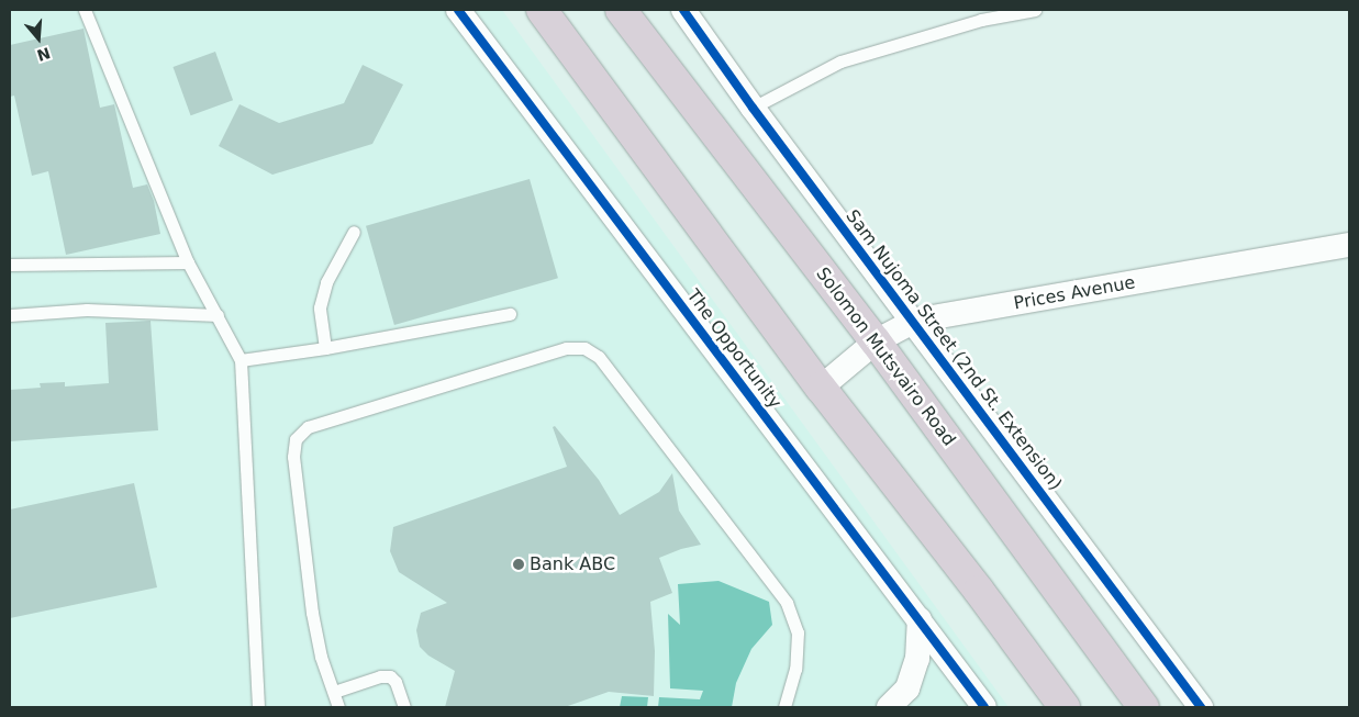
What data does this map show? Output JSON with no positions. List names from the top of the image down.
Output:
{
  "streets": {
    "highway": ["Solomon Mutsvairo Road"],
    "street": ["Prices Avenue", "The Opportunity", "Sam Nujoma Street (2nd St. Extension)"]
  },
  "crossings": [
    ["Prices Avenue", "Sam Nujoma Street (2nd St. Extension)"],
    ["Prices Avenue", "Solomon Mutsvairo Road"]
  ],
  "places": ["Bank ABC"],
  "north": "bottom"
}
